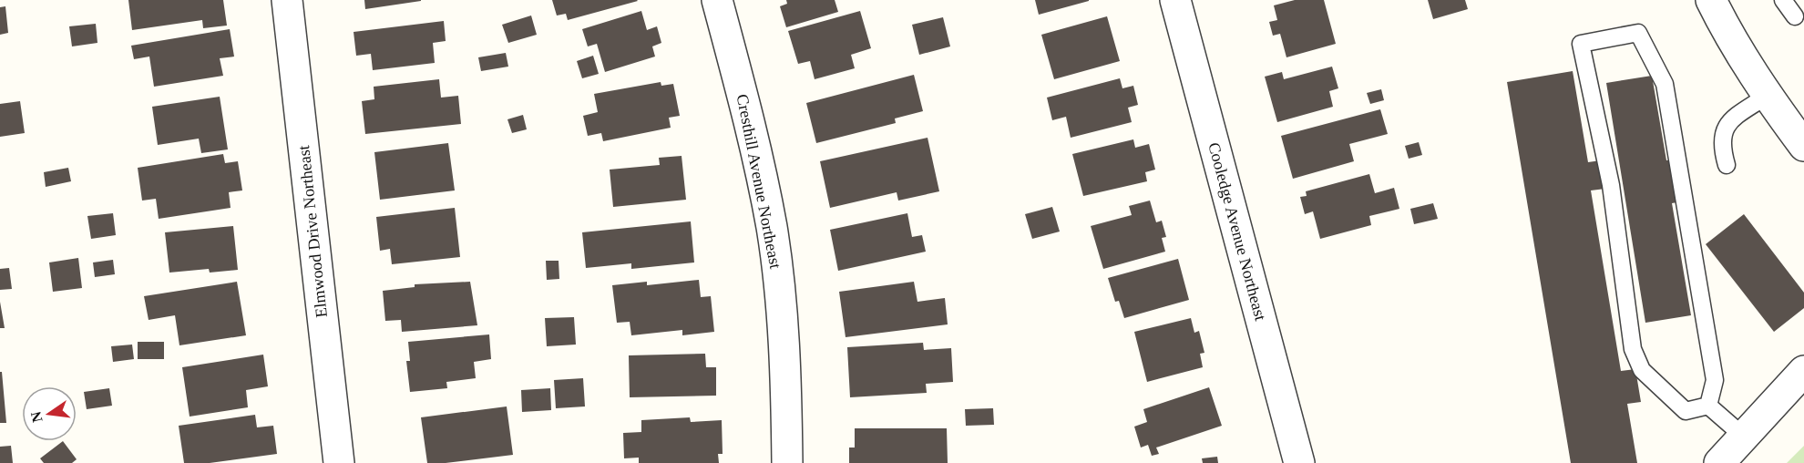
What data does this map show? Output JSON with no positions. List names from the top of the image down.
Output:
{
  "streets": {
    "street": ["Cresthill Avenue Northeast", "Elmwood Drive Northeast", "Cooledge Avenue Northeast"]
  },
  "north": "left"
}
